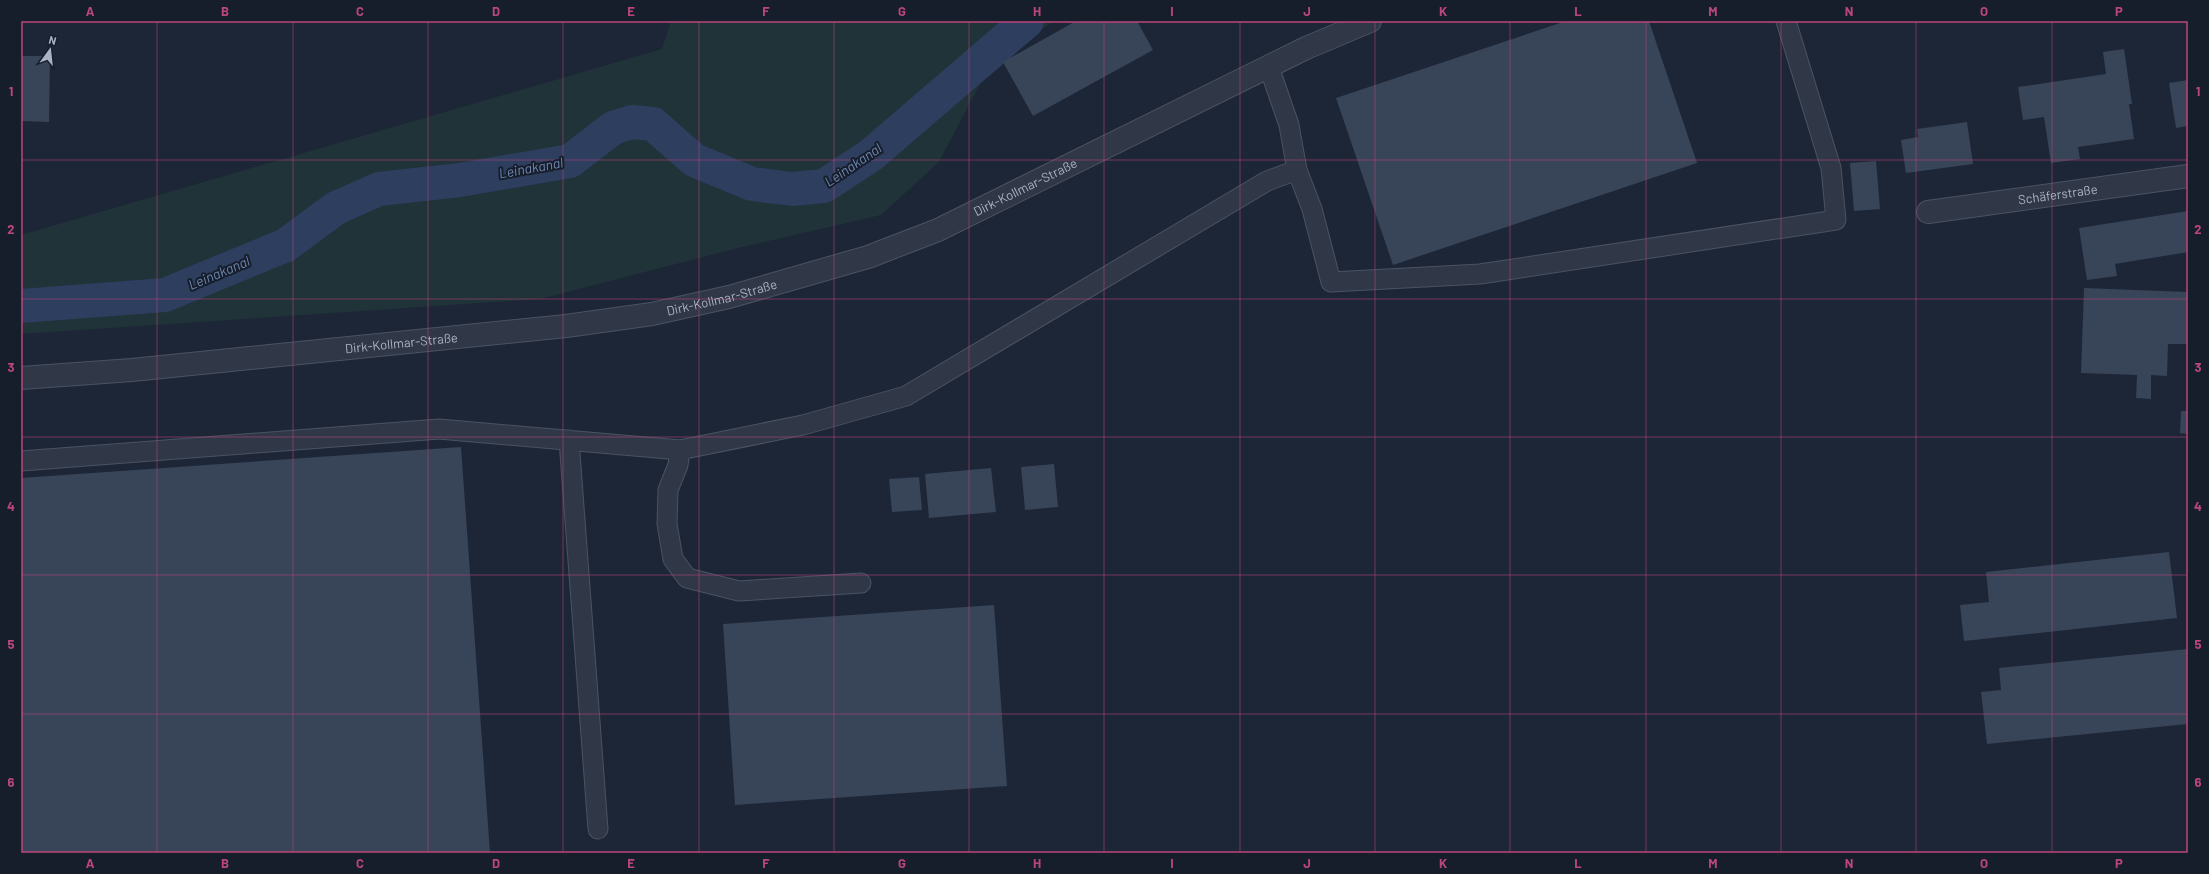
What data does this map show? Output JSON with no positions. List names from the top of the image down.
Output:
{
  "streets": {
    "street": ["Dirk-Kollmar-Straße", "Schäferstraße"]
  },
  "water": ["Leinakanal"],
  "north": "top",
  "grid": {
    "columns": [
      "A",
      "B",
      "C",
      "D",
      "E",
      "F",
      "G",
      "H",
      "I",
      "J",
      "K",
      "L",
      "M",
      "N",
      "O",
      "P"
    ],
    "rows": [
      "1",
      "2",
      "3",
      "4",
      "5",
      "6"
    ]
  }
}
